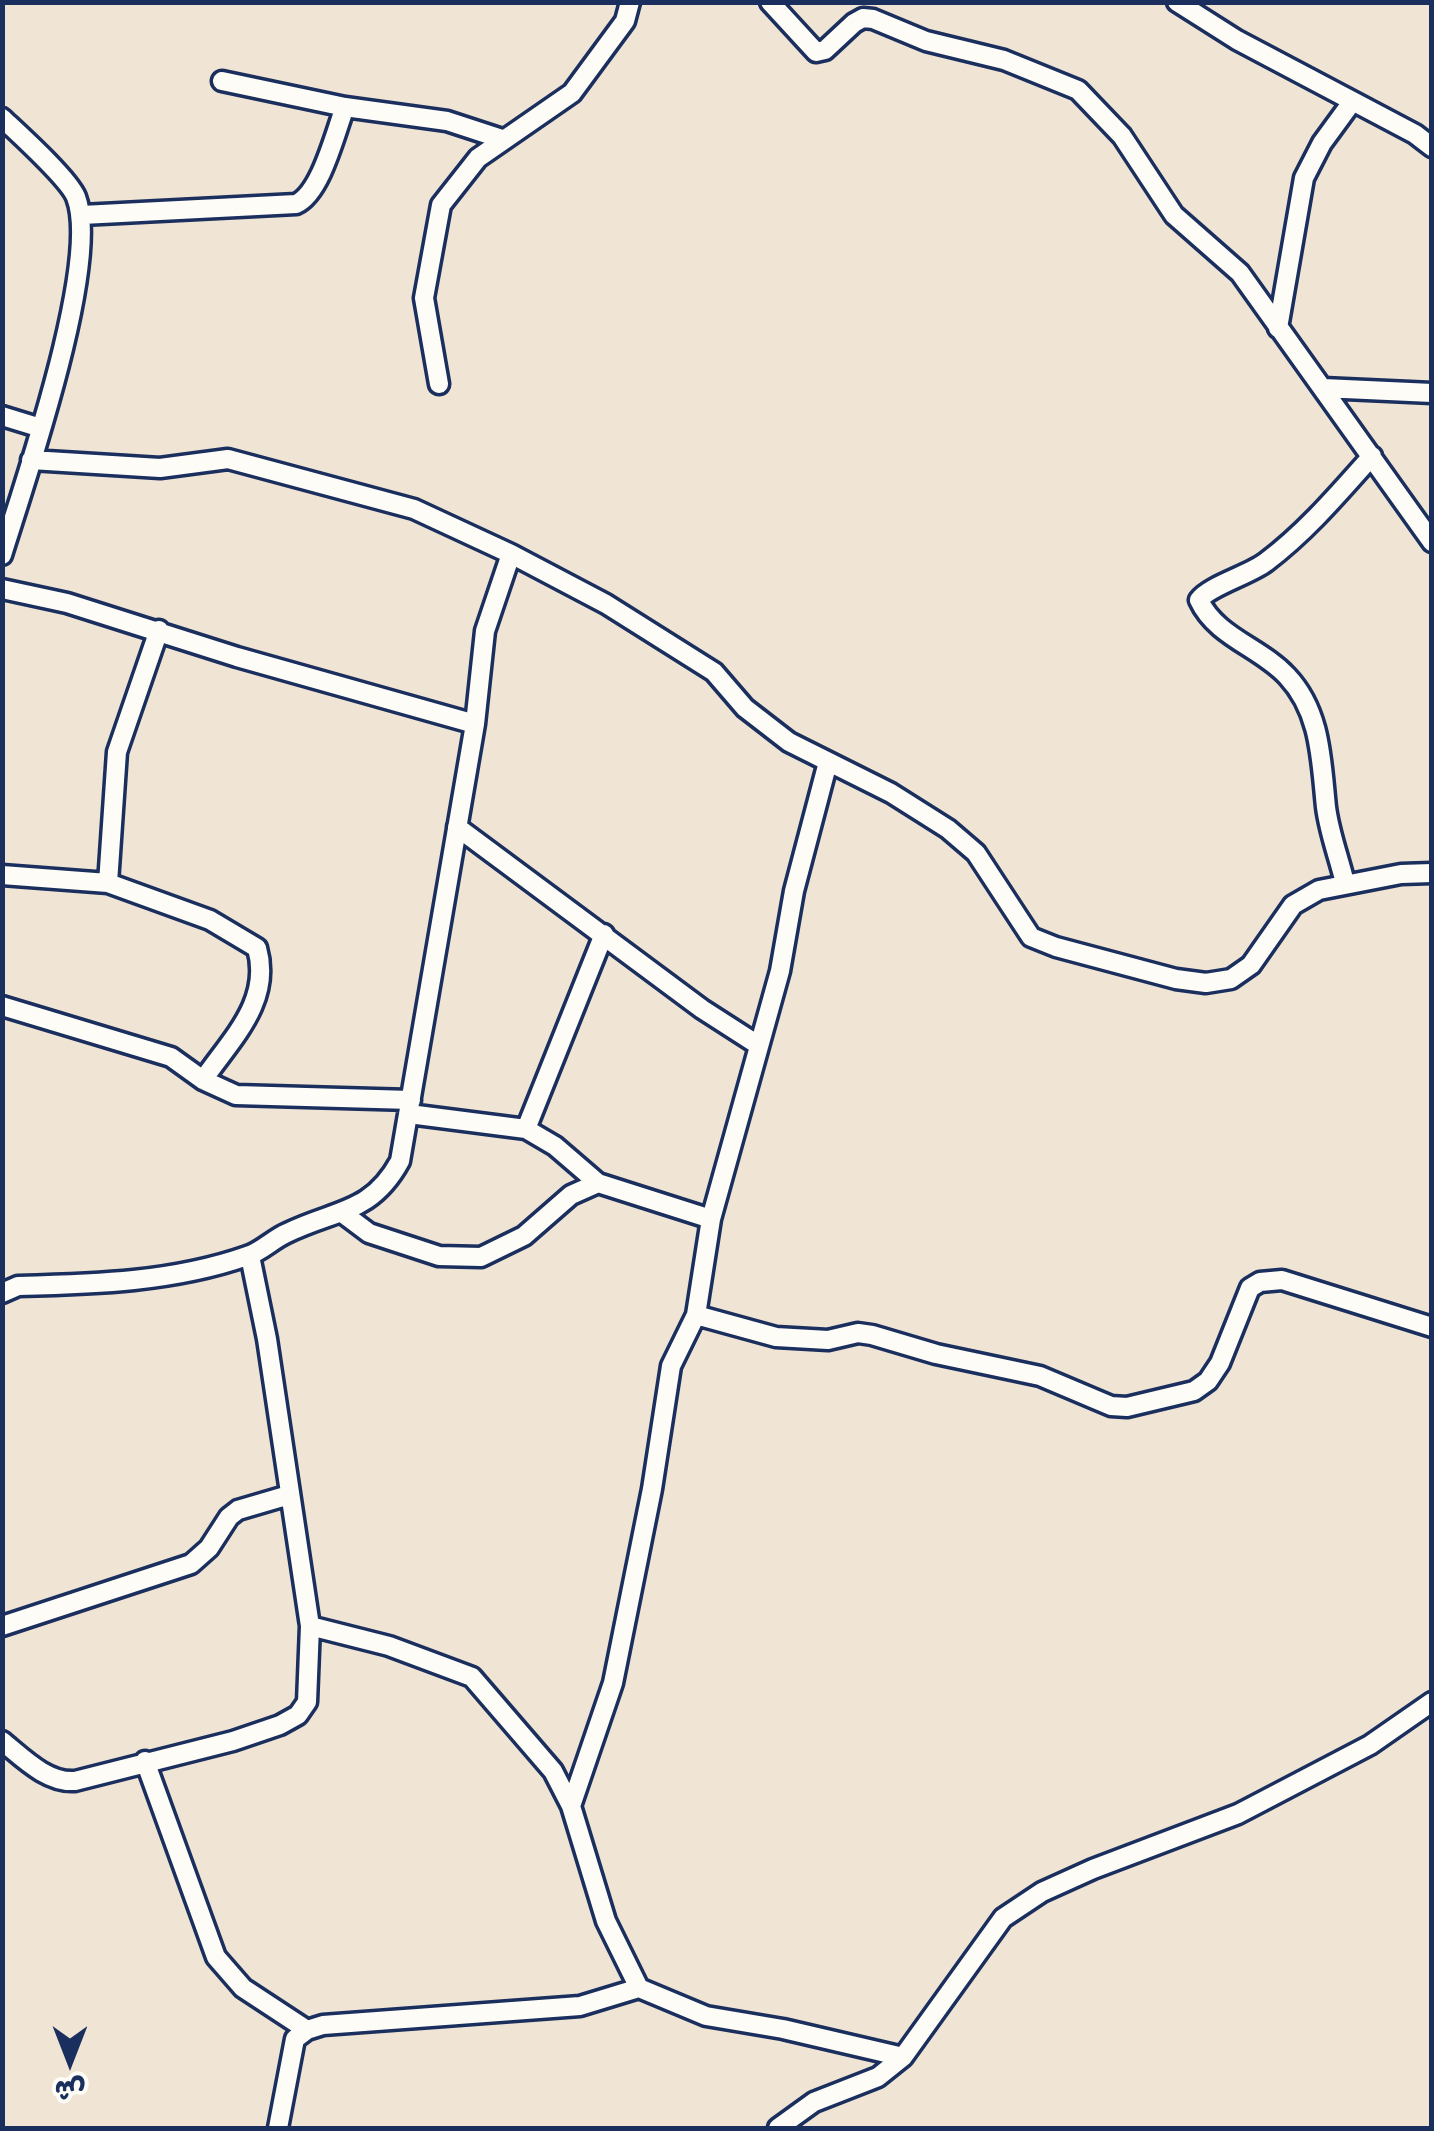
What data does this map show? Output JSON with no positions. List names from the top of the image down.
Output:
{
  "north": "bottom"
}
